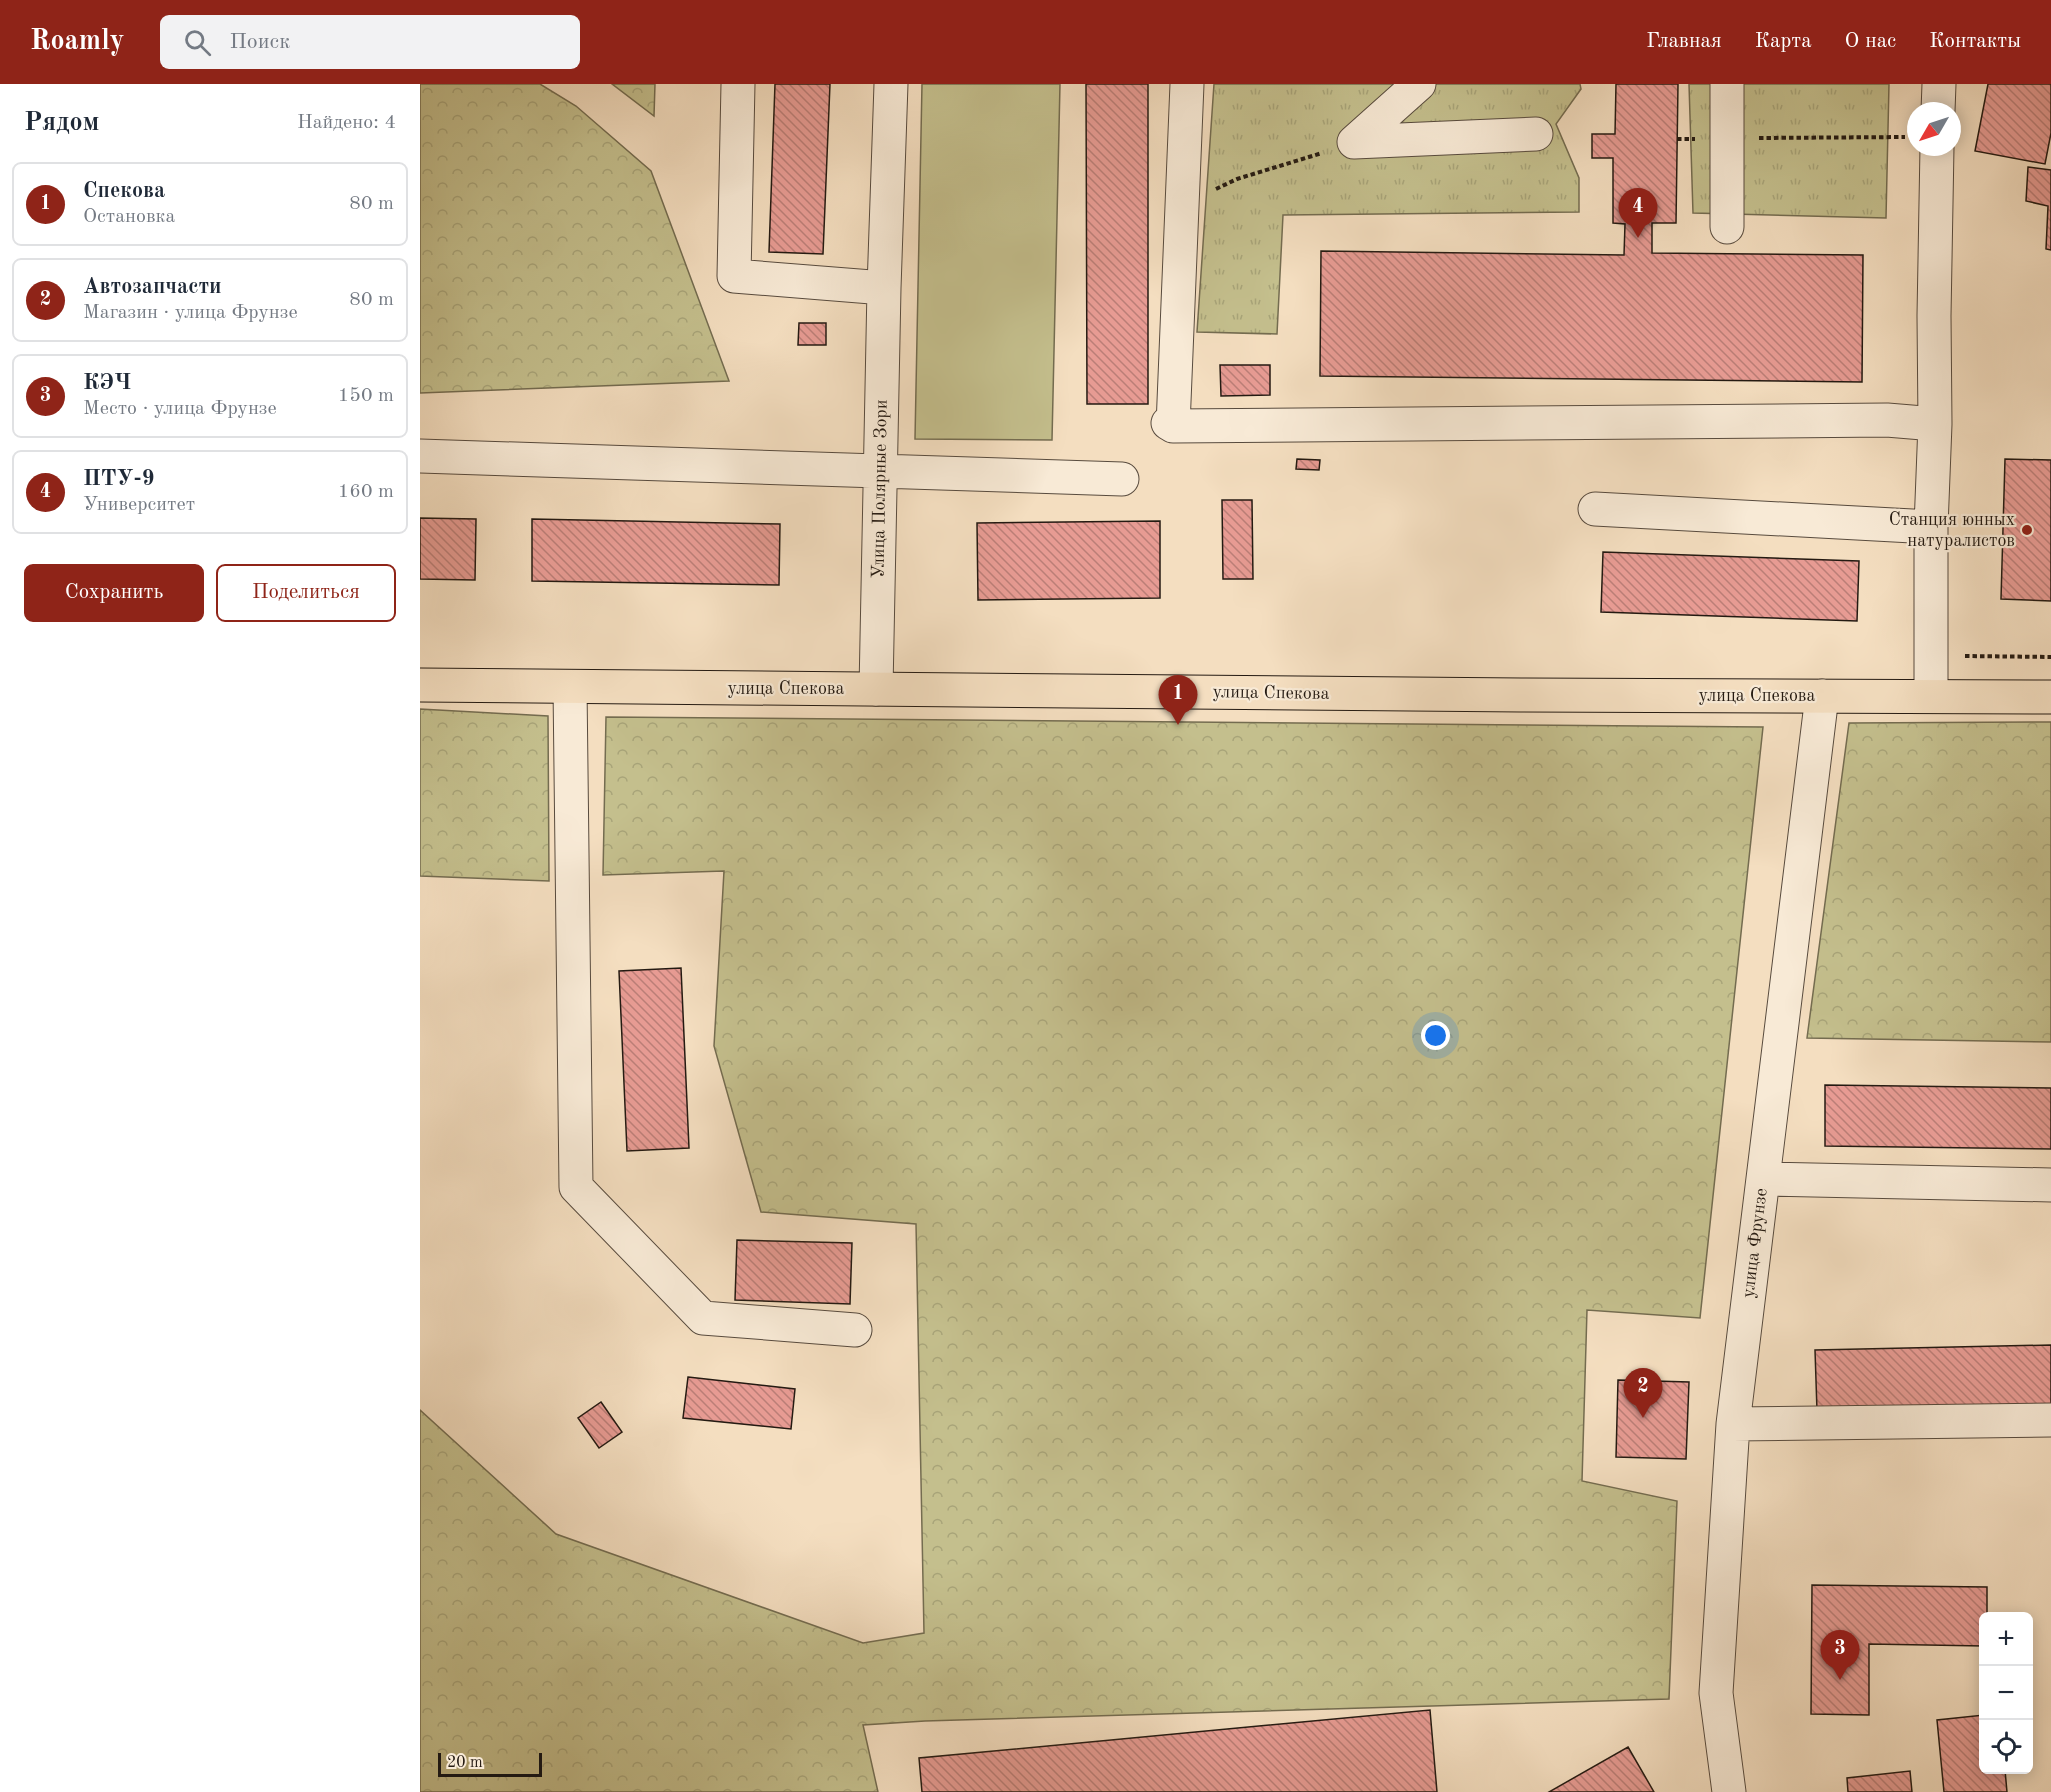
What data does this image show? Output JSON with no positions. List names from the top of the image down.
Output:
{
  "streets": {
    "main road": ["улица Спекова"],
    "street": ["Улица Полярные Зори", "улица Фрунзе"]
  },
  "crossings": [
    ["Улица Полярные Зори", "улица Спекова"],
    ["улица Спекова", "улица Фрунзе"]
  ],
  "places": ["Станция юнных натуралистов"],
  "scale_bar": "20 m",
  "north": "bottom left",
  "page": {
    "header": "Roamly",
    "search": "Поиск",
    "nav": [
      "Главная",
      "Карта",
      "О нас",
      "Контакты"
    ],
    "heading": ["Рядом", "Найдено: 4"],
    "list": [
      {
        "mark": "1",
        "name": "Спекова",
        "note": "Остановка",
        "value": "80 m"
      },
      {
        "mark": "2",
        "name": "Автозапчасти",
        "note": "Магазин · улица Фрунзе",
        "value": "80 m"
      },
      {
        "mark": "3",
        "name": "КЭЧ",
        "note": "Место · улица Фрунзе",
        "value": "150 m"
      },
      {
        "mark": "4",
        "name": "ПТУ-9",
        "note": "Университет",
        "value": "160 m"
      }
    ],
    "pins": [
      "4",
      "1",
      "2",
      "3"
    ],
    "buttons": ["Сохранить", "Поделиться"],
    "map_buttons": ["+", "−"],
    "scale": "20 m"
  }
}
